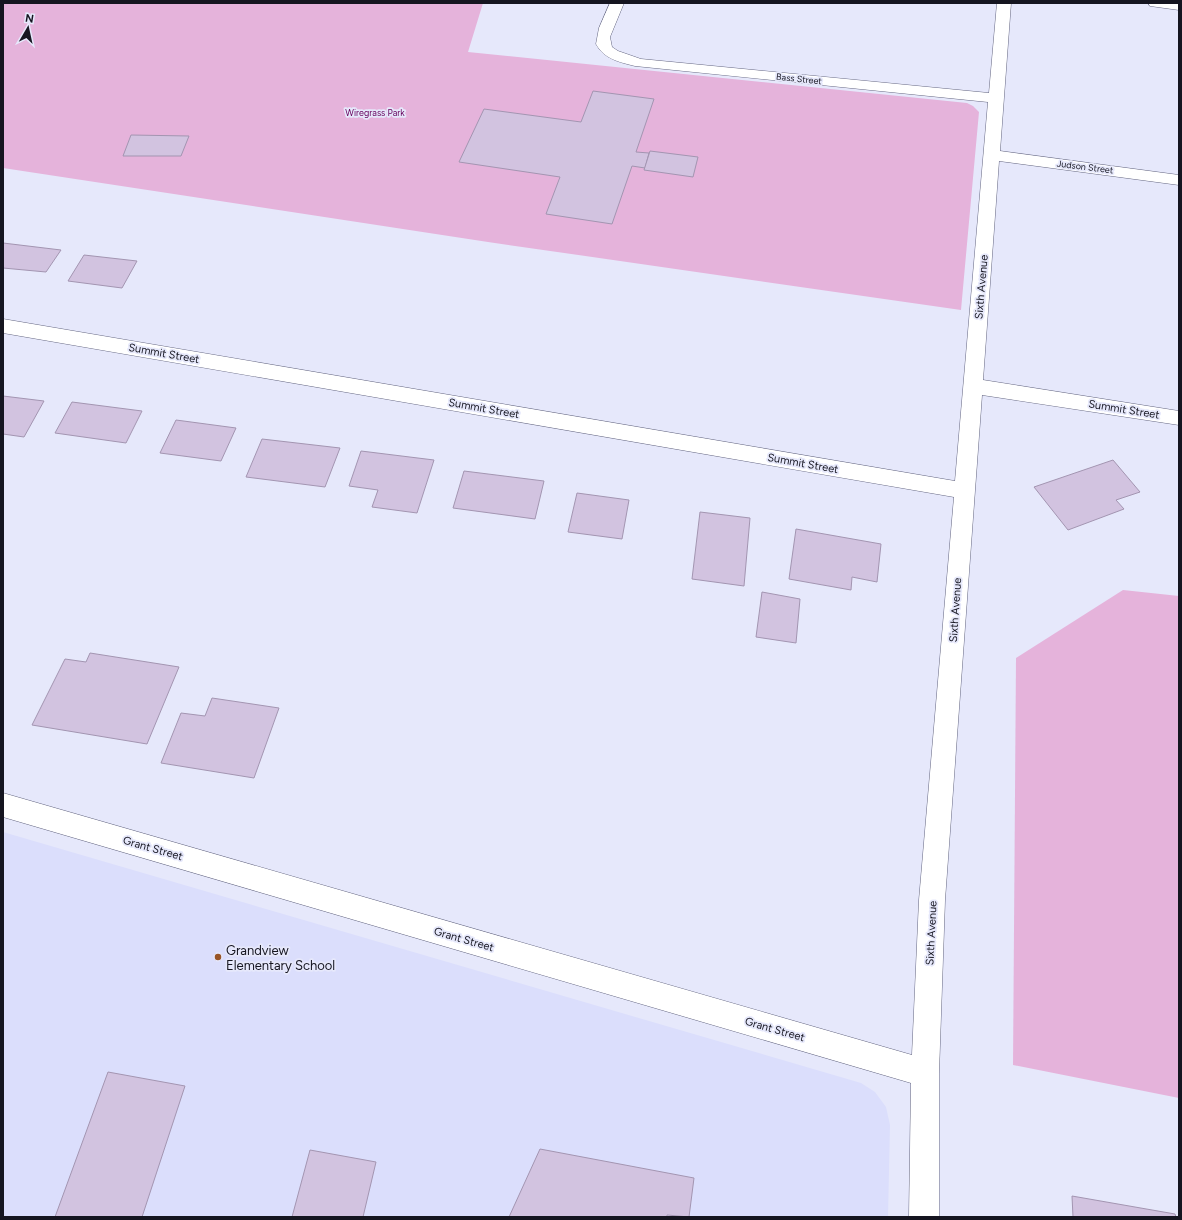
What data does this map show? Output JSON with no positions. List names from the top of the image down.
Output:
{
  "streets": {
    "street": [
      "Bass Street",
      "Judson Street",
      "Sixth Avenue",
      "Summit Street",
      "Grant Street"
    ]
  },
  "crossings": [
    ["Bass Street", "Sixth Avenue"],
    ["Judson Street", "Sixth Avenue"],
    ["Sixth Avenue", "Summit Street"],
    ["Sixth Avenue", "Grant Street"]
  ],
  "parks": ["Wiregrass Park"],
  "places": ["Grandview Elementary School"],
  "north": "top"
}
